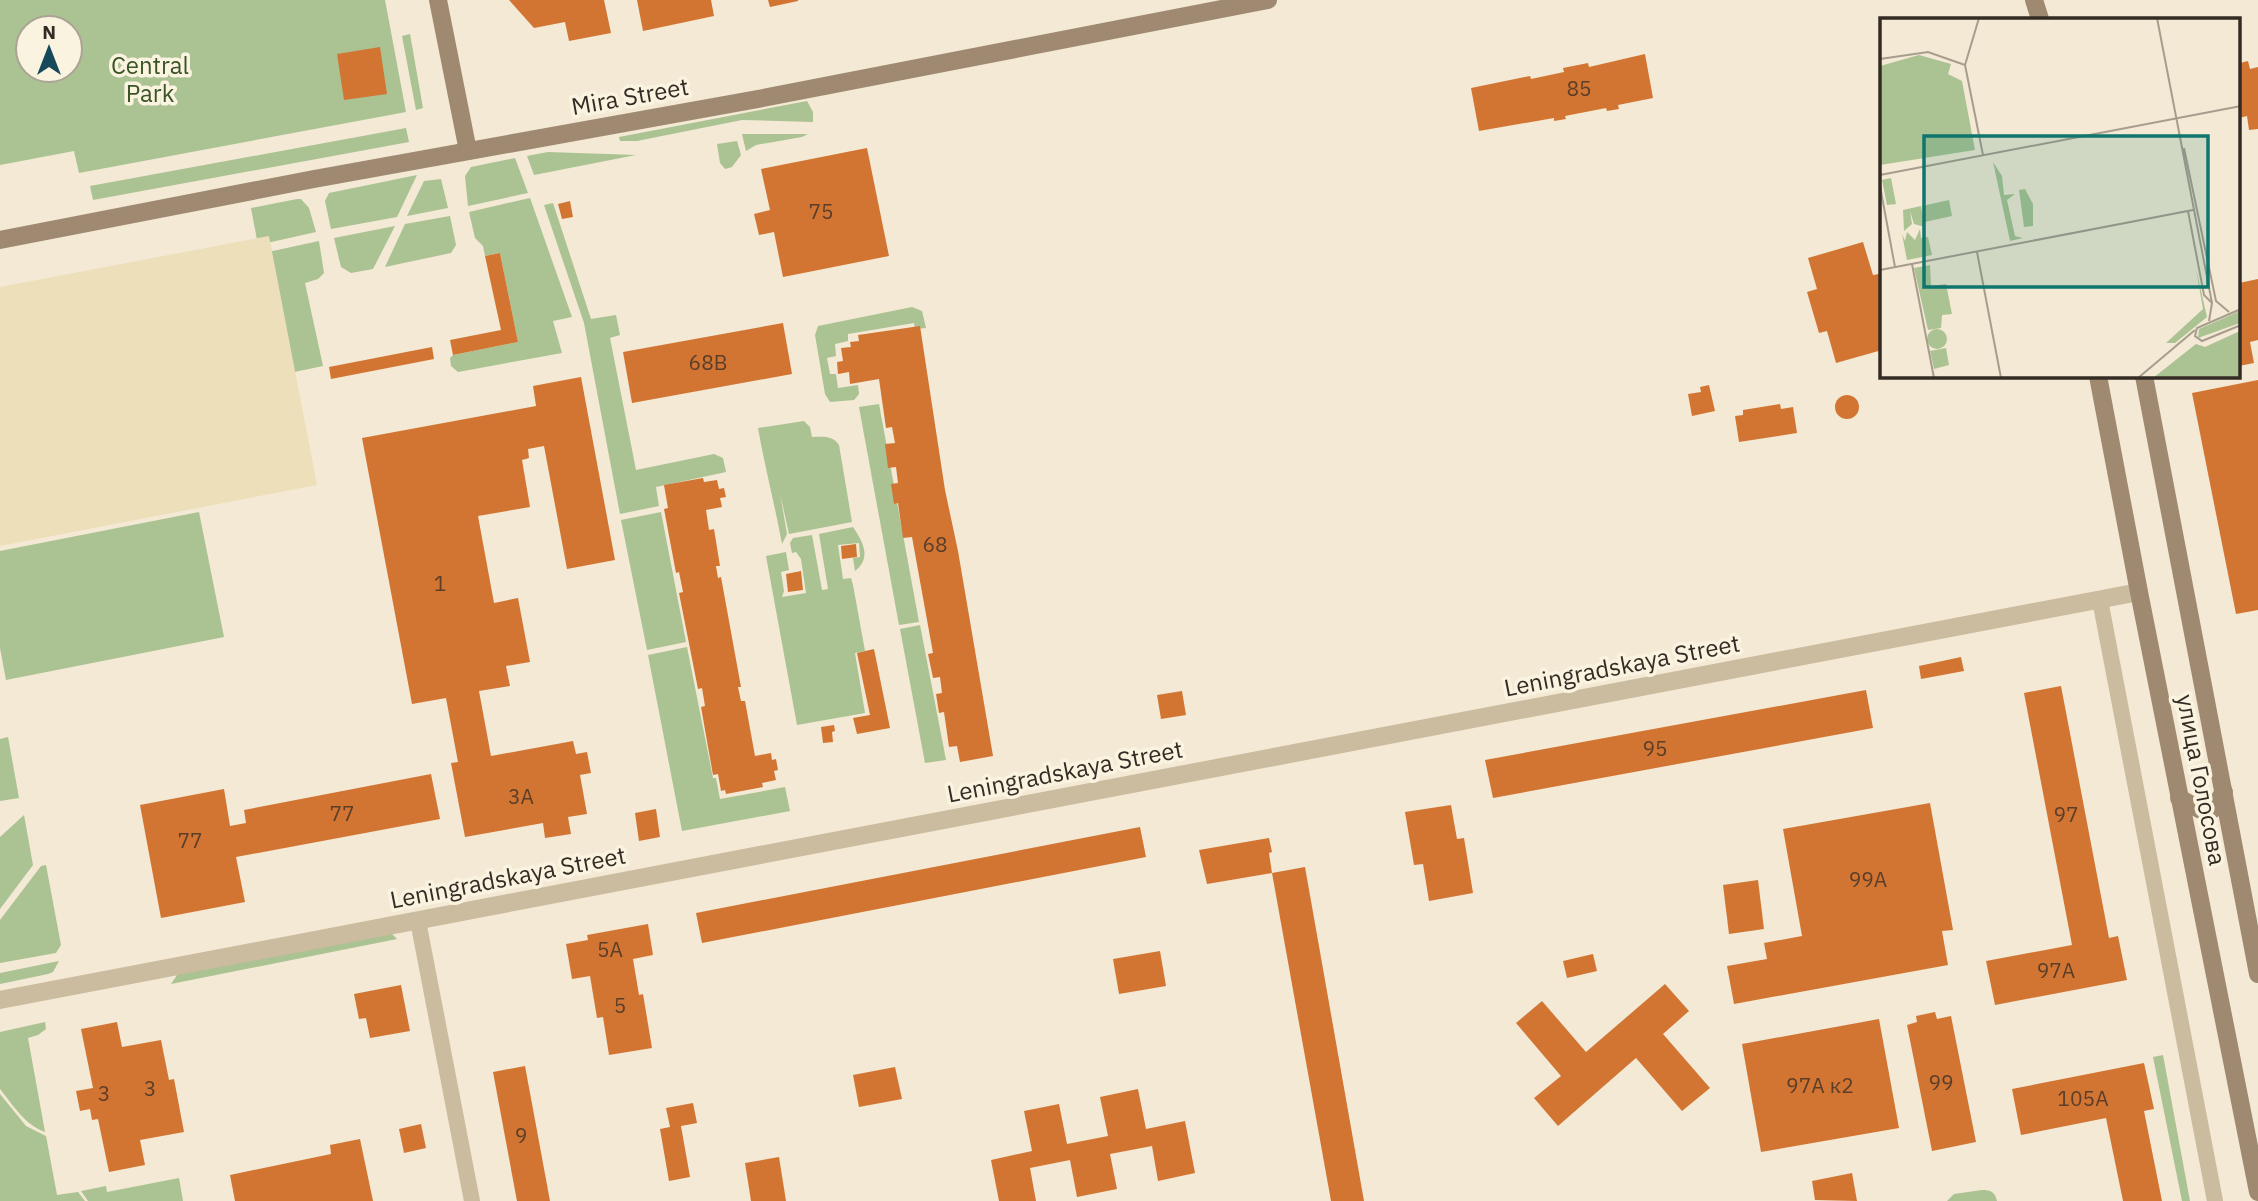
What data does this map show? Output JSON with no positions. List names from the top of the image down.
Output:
{
  "streets": {
    "main road": ["Mira Street", "улица Голосова"],
    "street": ["Leningradskaya Street"]
  },
  "crossings": [
    ["Leningradskaya Street", "улица Голосова"]
  ],
  "parks": ["Central Park"],
  "house_numbers": [
    "85",
    "75",
    "68В",
    "68",
    "1",
    "95",
    "3А",
    "77",
    "97",
    "77",
    "99А",
    "5А",
    "97А",
    "5",
    "99",
    "97А к2",
    "3",
    "3",
    "105А",
    "9"
  ],
  "north": "top"
}
